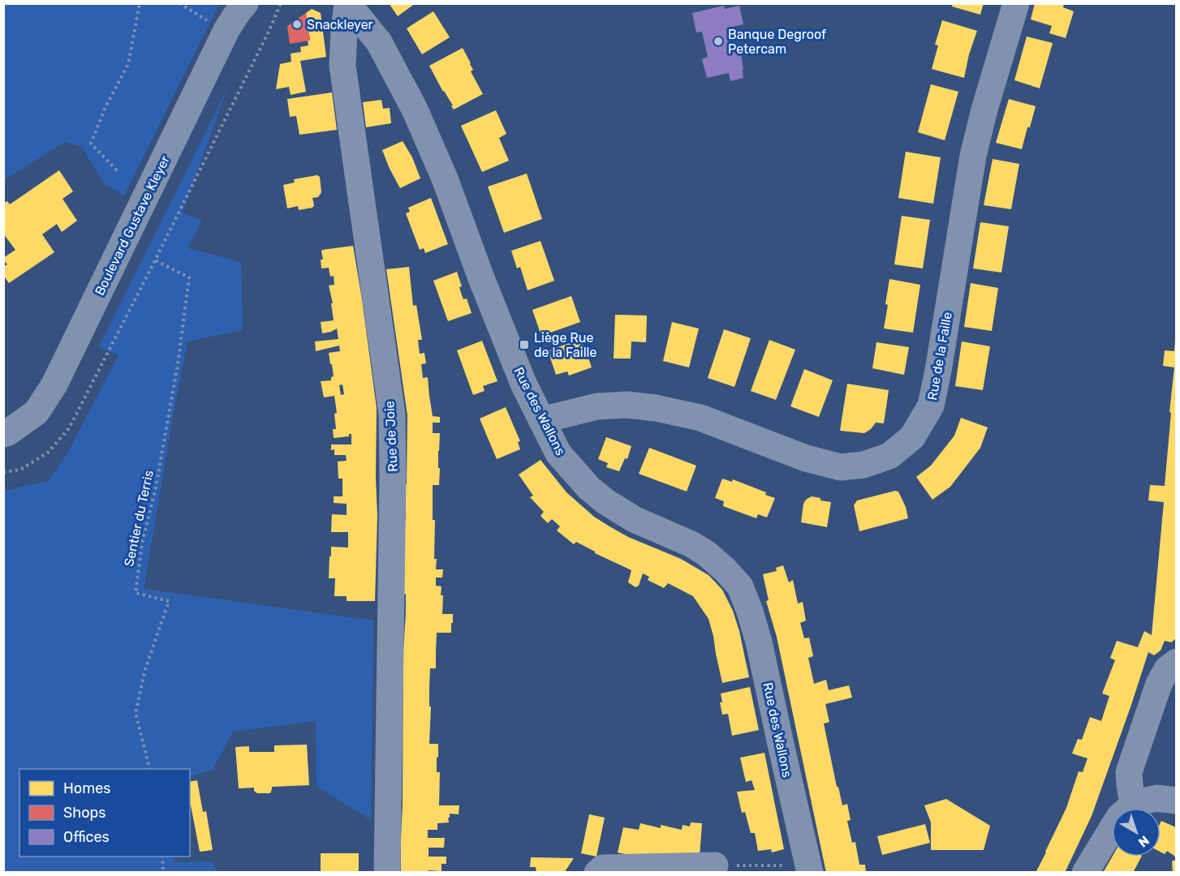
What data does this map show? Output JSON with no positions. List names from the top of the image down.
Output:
{
  "streets": {
    "street": [
      "Boulevard Gustave Kleyer",
      "Rue de la Faille",
      "Rue des Wallons",
      "Rue de Joie"
    ],
    "path": ["Sentier du Terris"]
  },
  "crossings": [
    ["Rue de la Faille", "Rue des Wallons"],
    ["Rue des Wallons", "Rue de Joie"]
  ],
  "places": {
    "other": ["Snackleyer", "Banque Degroof Petercam"],
    "transit": ["Liège Rue de la Faille"]
  },
  "legend": ["Homes", "Shops", "Offices"],
  "north": "bottom right"
}
